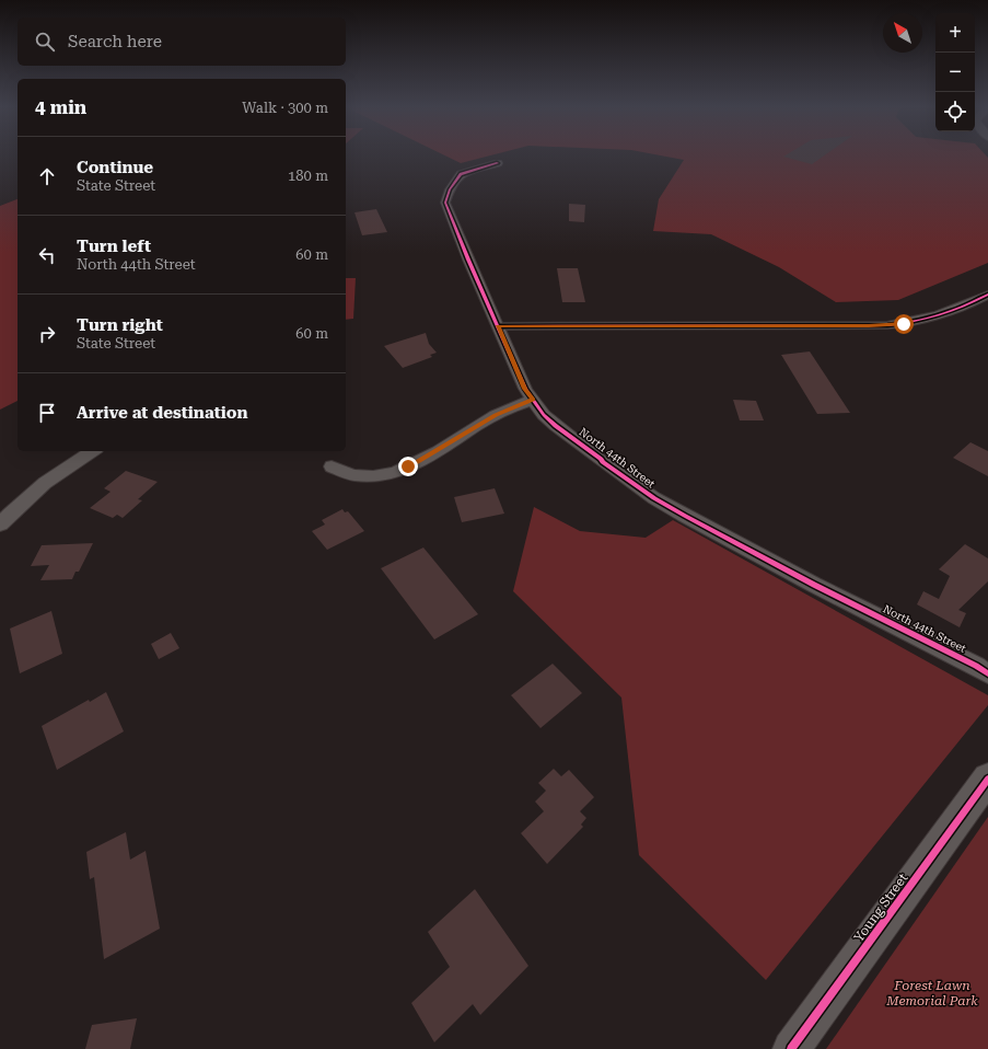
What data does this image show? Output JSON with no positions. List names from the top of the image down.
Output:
{
  "streets": {
    "street": ["North 44th Street", "Young Street"]
  },
  "parks": ["Forest Lawn Memorial Park"],
  "north": "top left",
  "page": {
    "map_buttons": ["+", "−"],
    "search": "Search here",
    "heading": ["4 min", "Walk · 300 m"],
    "list": [
      ["Continue", "State Street", "180 m"],
      ["Turn left", "North 44th Street", "60 m"],
      ["Turn right", "State Street", "60 m"],
      "Arrive at destination"
    ]
  }
}
